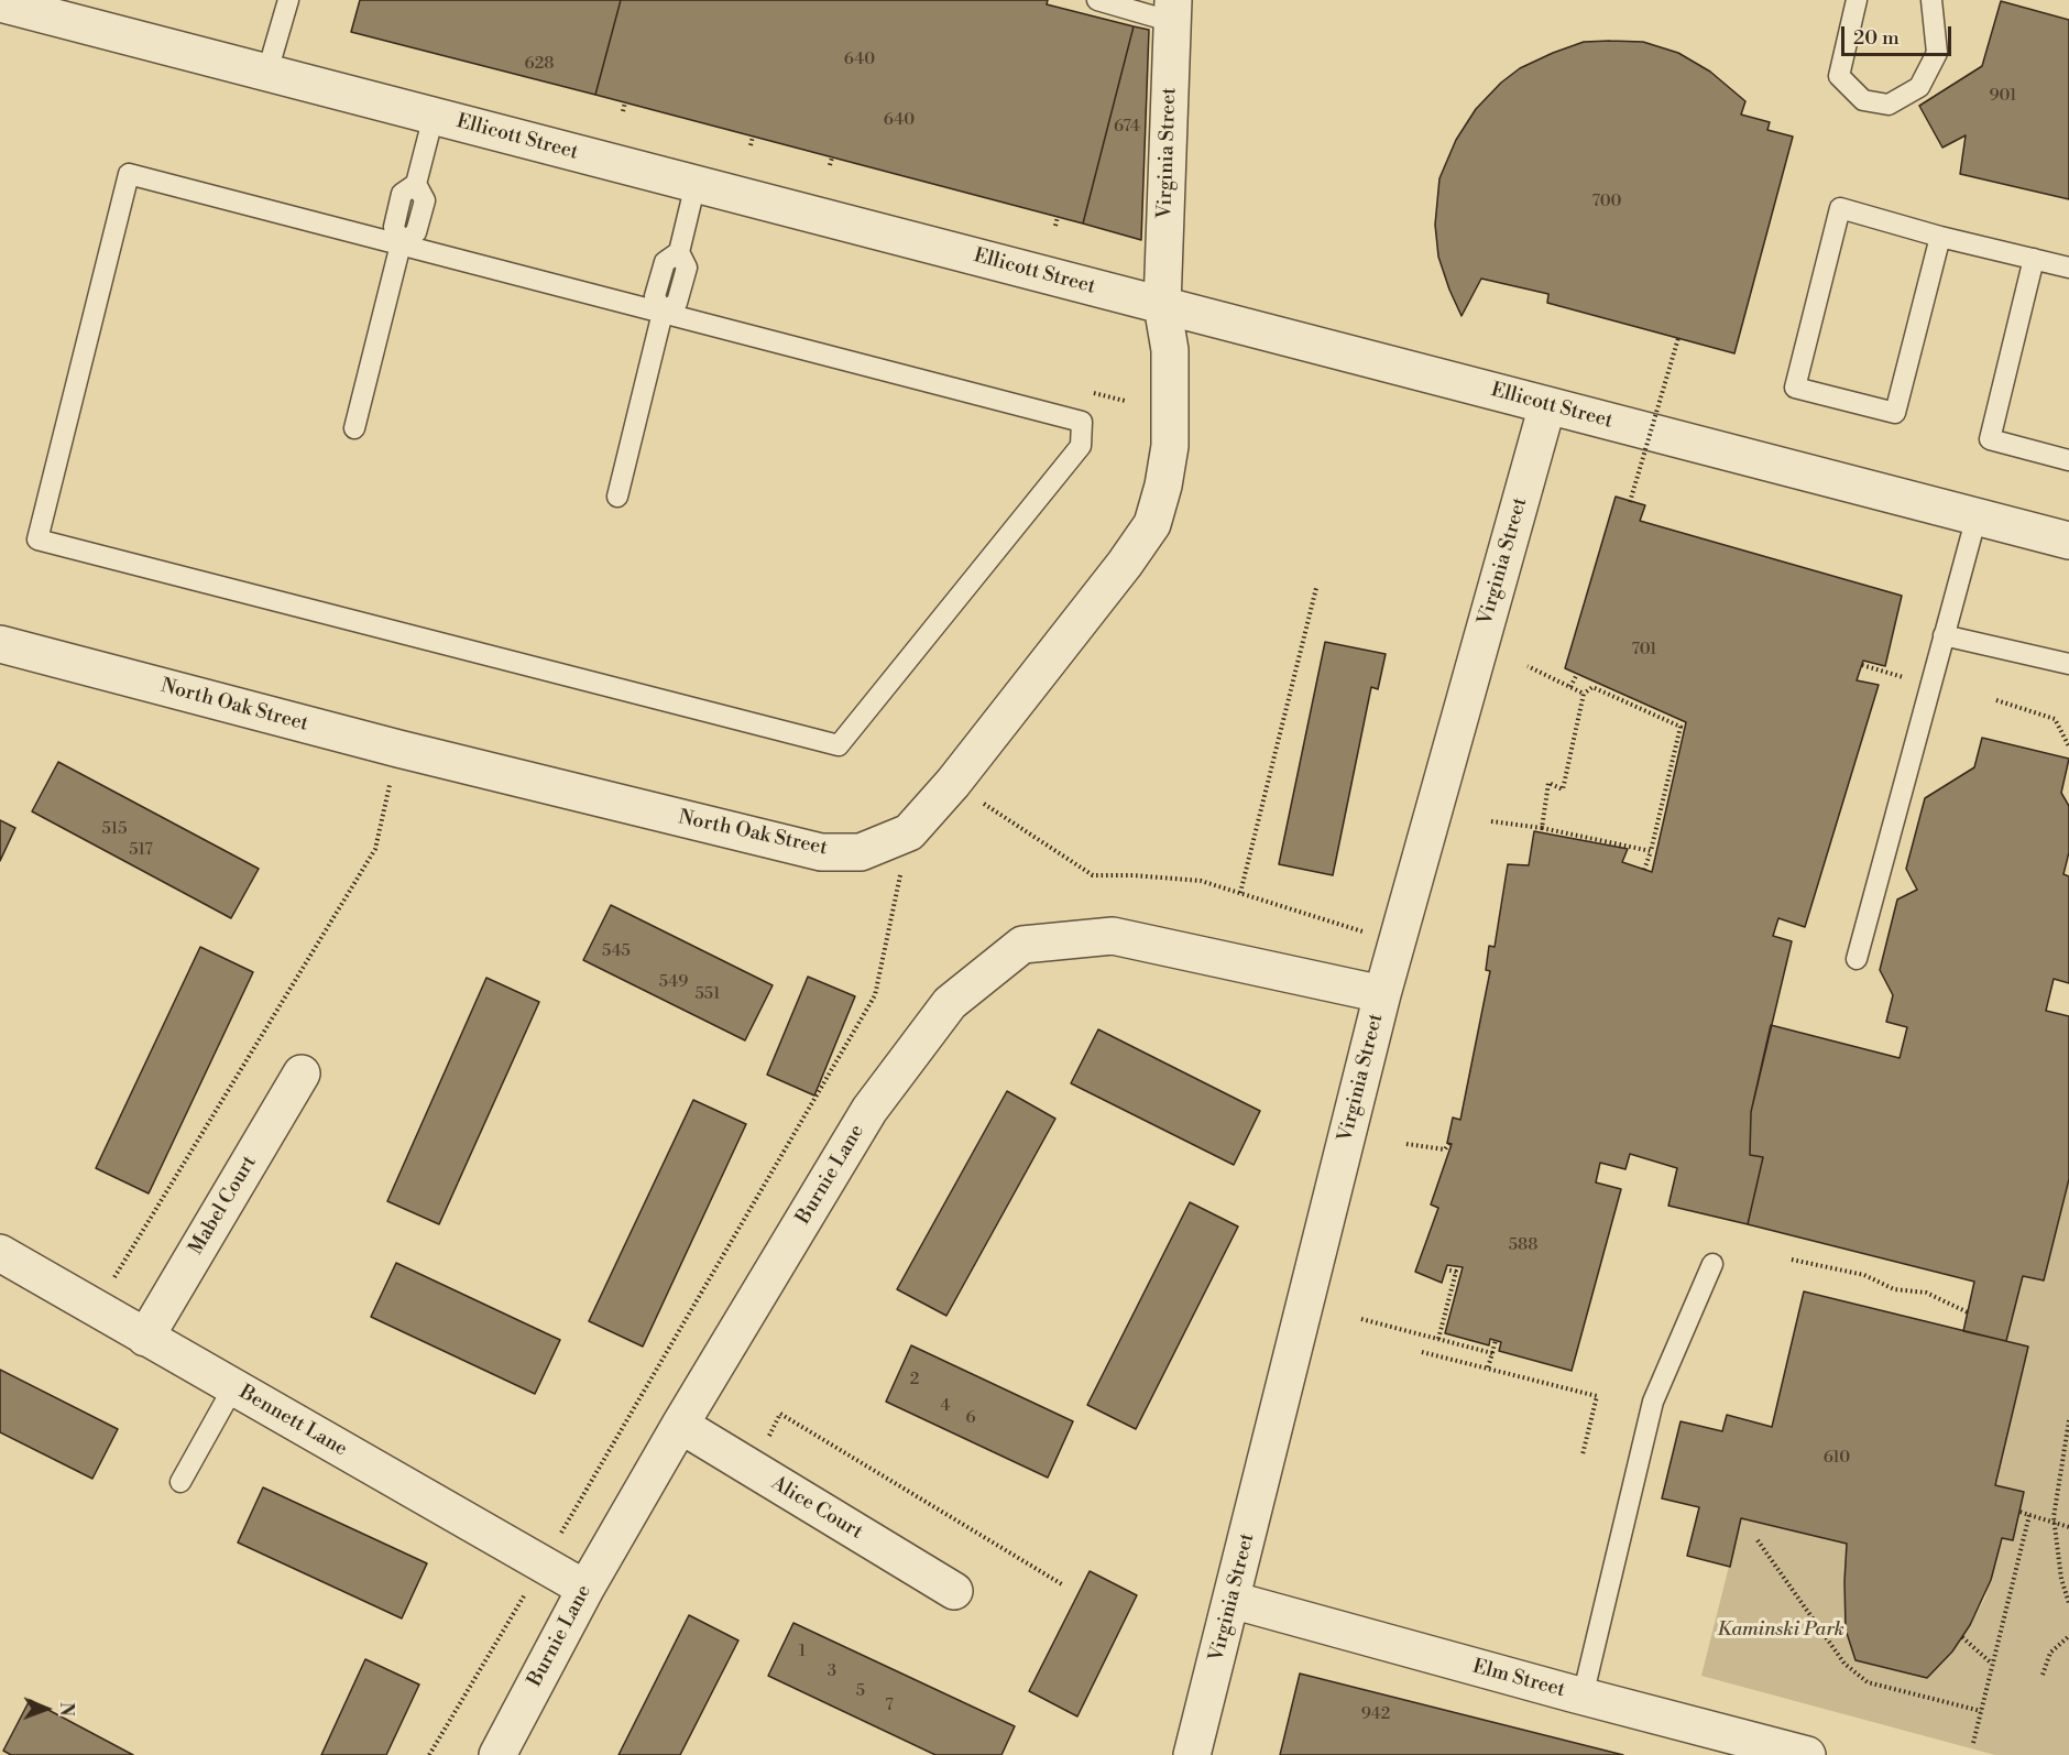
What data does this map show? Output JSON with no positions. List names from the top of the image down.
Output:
{
  "streets": {
    "street": [
      "Ellicott Street",
      "Virginia Street",
      "North Oak Street",
      "Burnie Lane",
      "Mabel Court",
      "Bennett Lane",
      "Alice Court",
      "Elm Street"
    ]
  },
  "crossings": [
    ["Ellicott Street", "Virginia Street"],
    ["Ellicott Street", "North Oak Street"],
    ["Virginia Street", "North Oak Street"],
    ["Virginia Street", "Burnie Lane"],
    ["Virginia Street", "Elm Street"],
    ["Burnie Lane", "Bennett Lane"],
    ["Burnie Lane", "Alice Court"],
    ["Mabel Court", "Bennett Lane"]
  ],
  "parks": ["Kaminski Park"],
  "house_numbers": [
    "640",
    "628",
    "901",
    "640",
    "674",
    "700",
    "701",
    "515",
    "517",
    "545",
    "549",
    "551",
    "588",
    "2",
    "4",
    "6",
    "610",
    "1",
    "3",
    "5",
    "7",
    "942"
  ],
  "scale_bar": "20 m",
  "north": "right"
}
